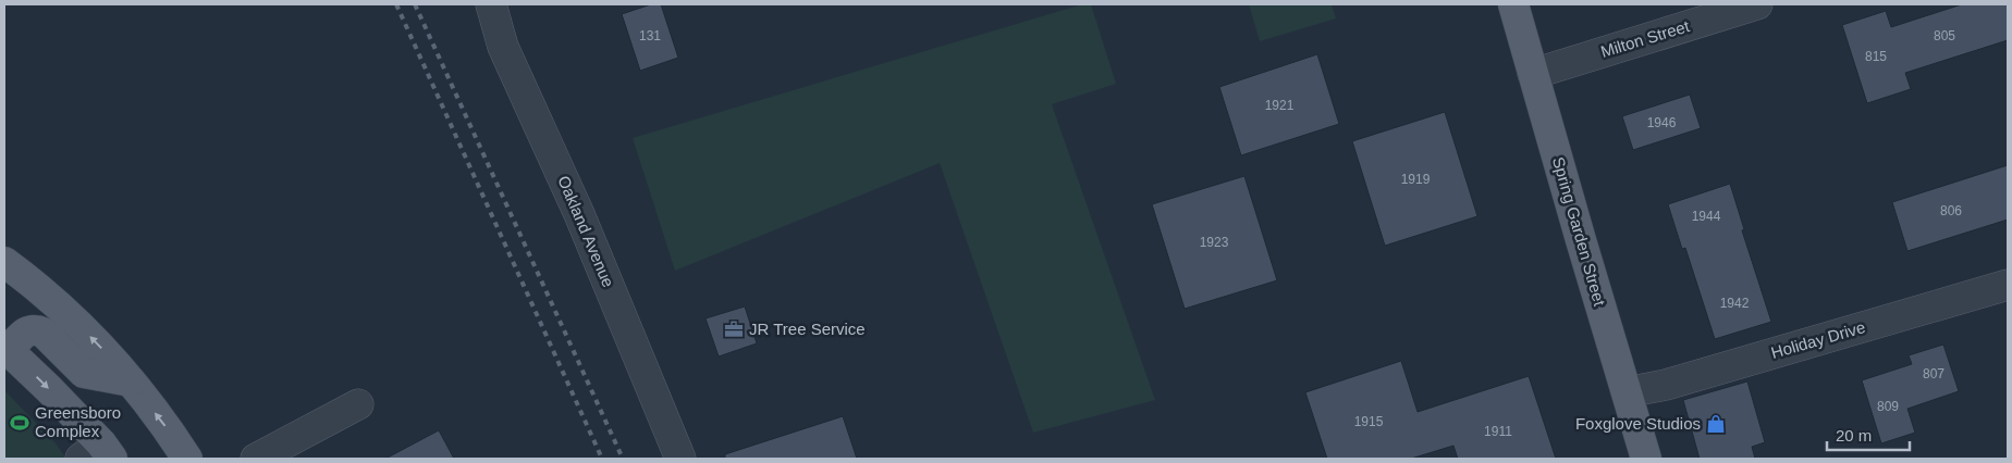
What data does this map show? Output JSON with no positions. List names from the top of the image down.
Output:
{
  "streets": {
    "main road": ["Spring Garden Street"],
    "street": ["Milton Street", "Oakland Avenue", "Holiday Drive"]
  },
  "crossings": [
    ["Milton Street", "Spring Garden Street"],
    ["Spring Garden Street", "Holiday Drive"]
  ],
  "places": {
    "office": ["JR Tree Service"],
    "sports": ["Greensboro Complex"],
    "shop": ["Foxglove Studios"]
  },
  "house_numbers": [
    "131",
    "805",
    "815",
    "1921",
    "1946",
    "1919",
    "806",
    "1944",
    "1923",
    "1942",
    "807",
    "809",
    "1915",
    "1911"
  ],
  "scale_bar": "20 m"
}
